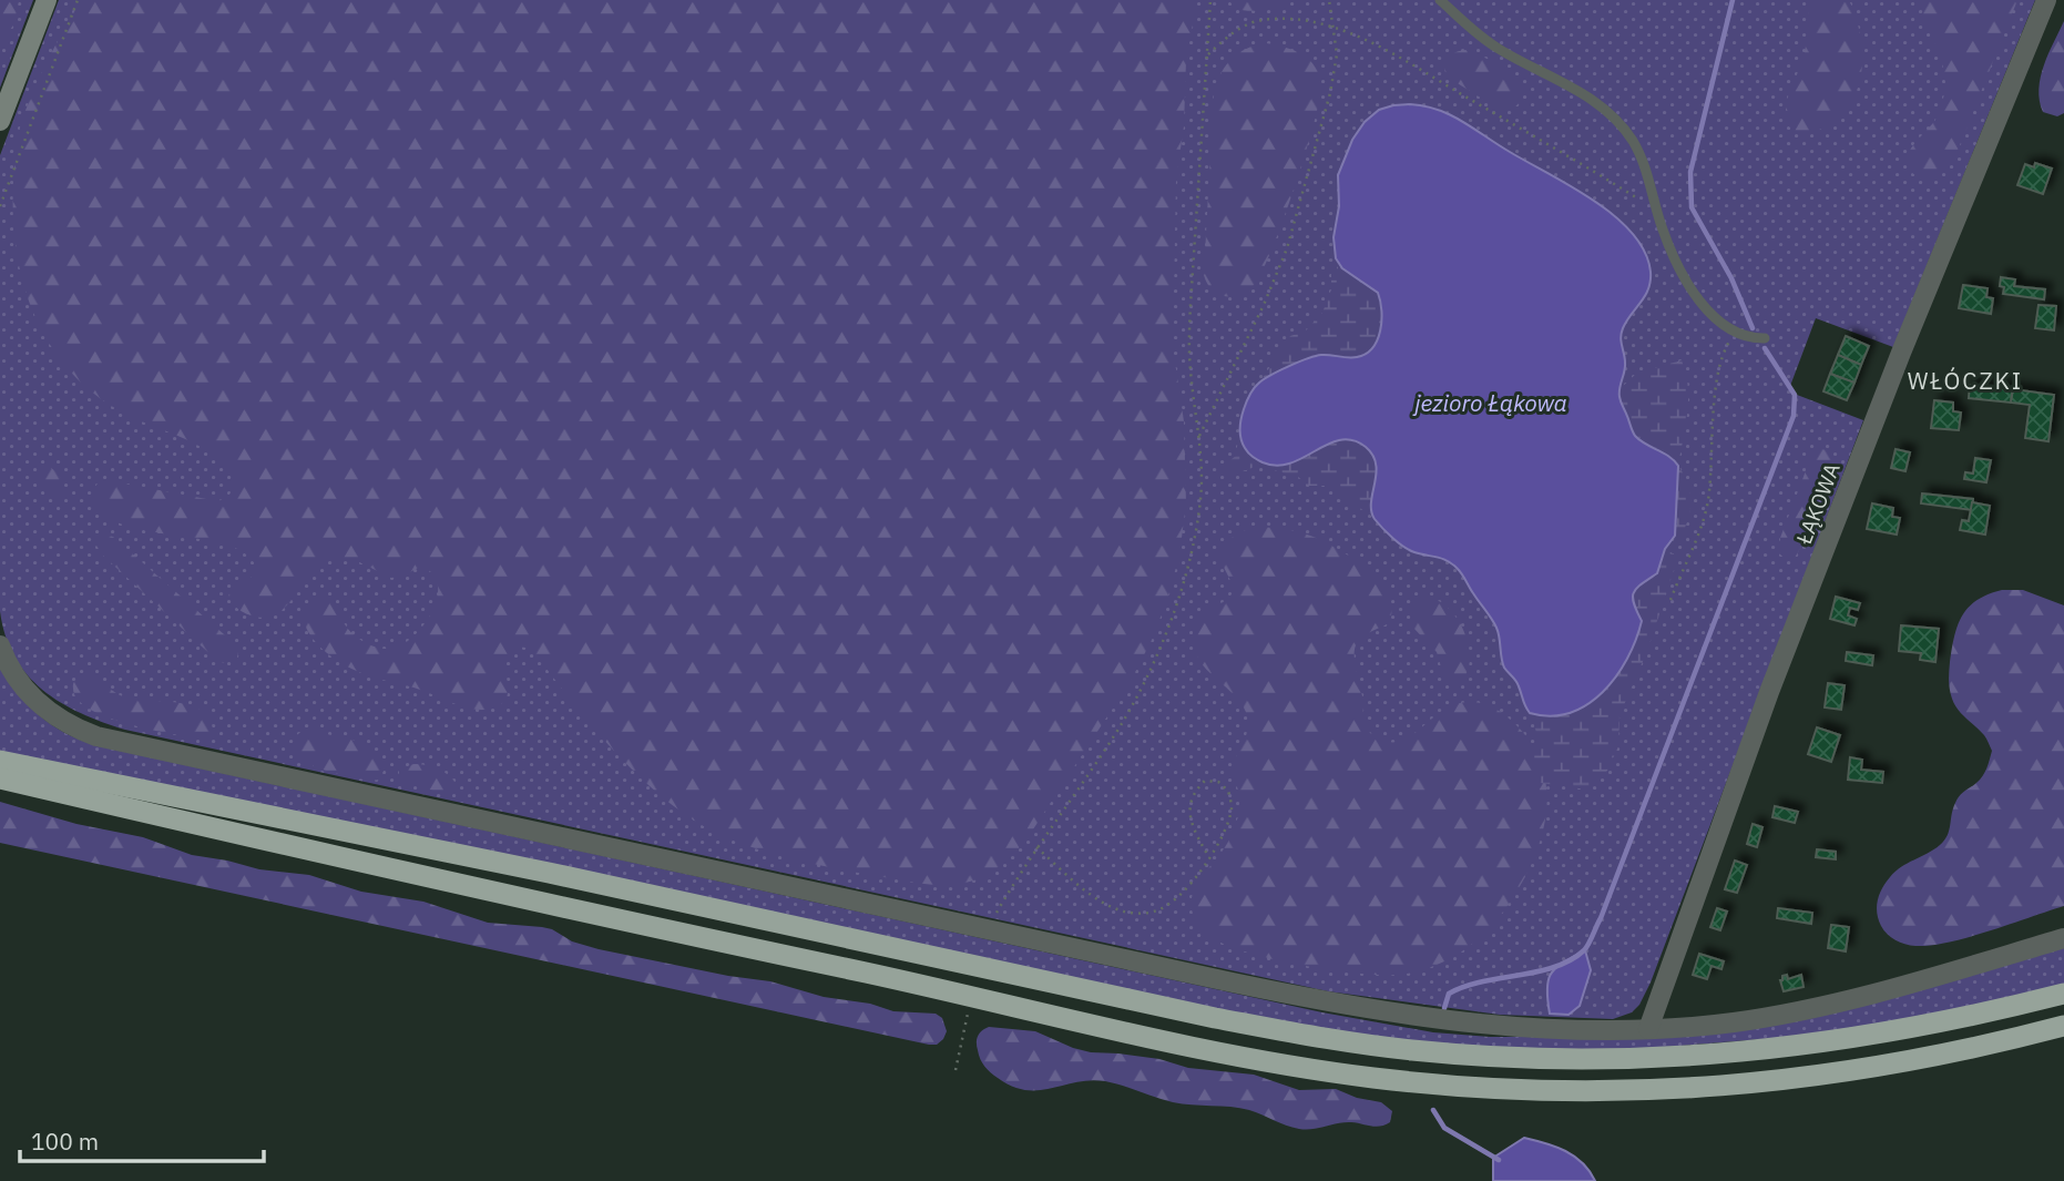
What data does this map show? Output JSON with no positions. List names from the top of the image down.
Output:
{
  "streets": {
    "street": ["ŁĄKOWA"]
  },
  "districts": ["WŁÓCZKI"],
  "water": ["jezioro Łąkowa"],
  "scale_bar": "100 m"
}
